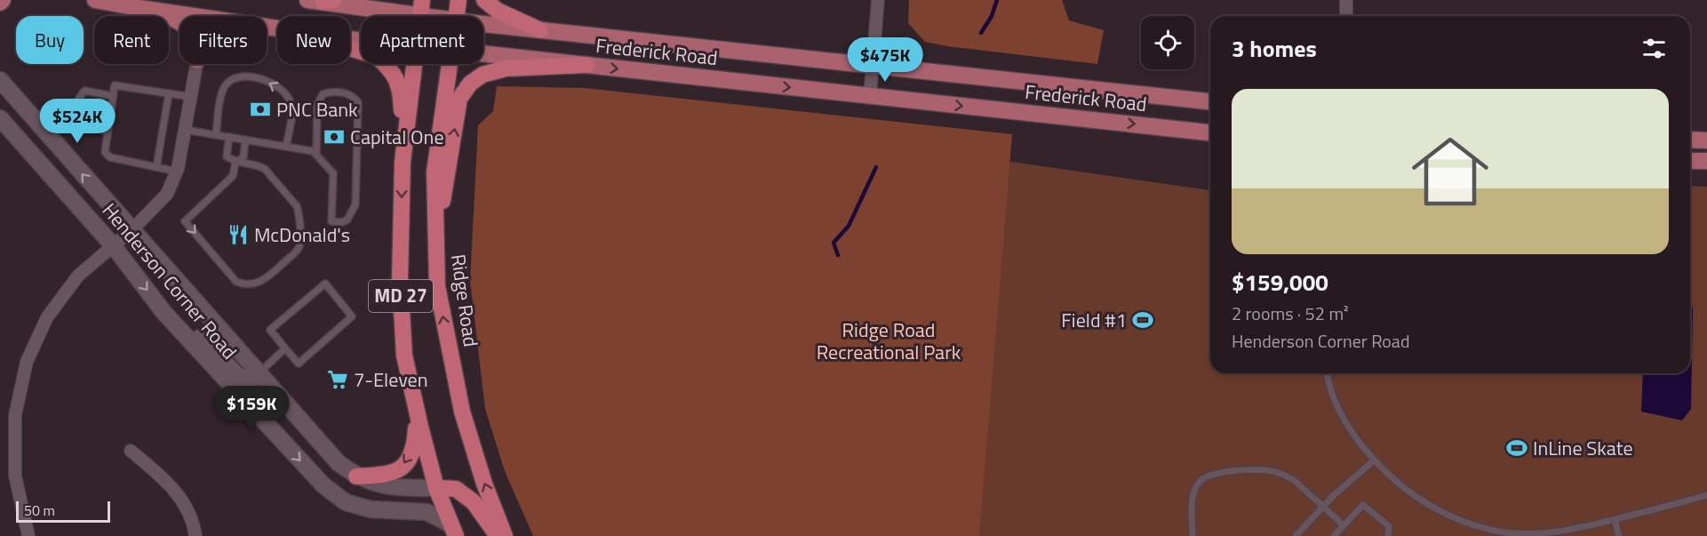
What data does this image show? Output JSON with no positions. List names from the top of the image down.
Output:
{
  "streets": {
    "highway": ["MD 27", "Ridge Road"],
    "main road": ["Frederick Road"],
    "street": ["Henderson Corner Road"]
  },
  "crossings": [
    ["Henderson Corner Road", "MD 27"]
  ],
  "parks": ["Ridge Road Recreational Park"],
  "places": {
    "bank": ["PNC Bank", "Capital One"],
    "restaurant": ["McDonald's"],
    "sports": ["Field #1", "InLine Skate"],
    "supermarket": ["7-Eleven"]
  },
  "scale_bar": "50 m",
  "page": {
    "chip": [
      "Buy",
      "Rent",
      "Filters",
      "New",
      "Apartment"
    ],
    "heading": "3 homes",
    "price": ["$475K", "$524K", "$159K"],
    "list": [
      {
        "name": "$159,000",
        "note": "2 rooms · 52 m² · Henderson Corner Road"
      }
    ],
    "scale": "50 m"
  }
}
